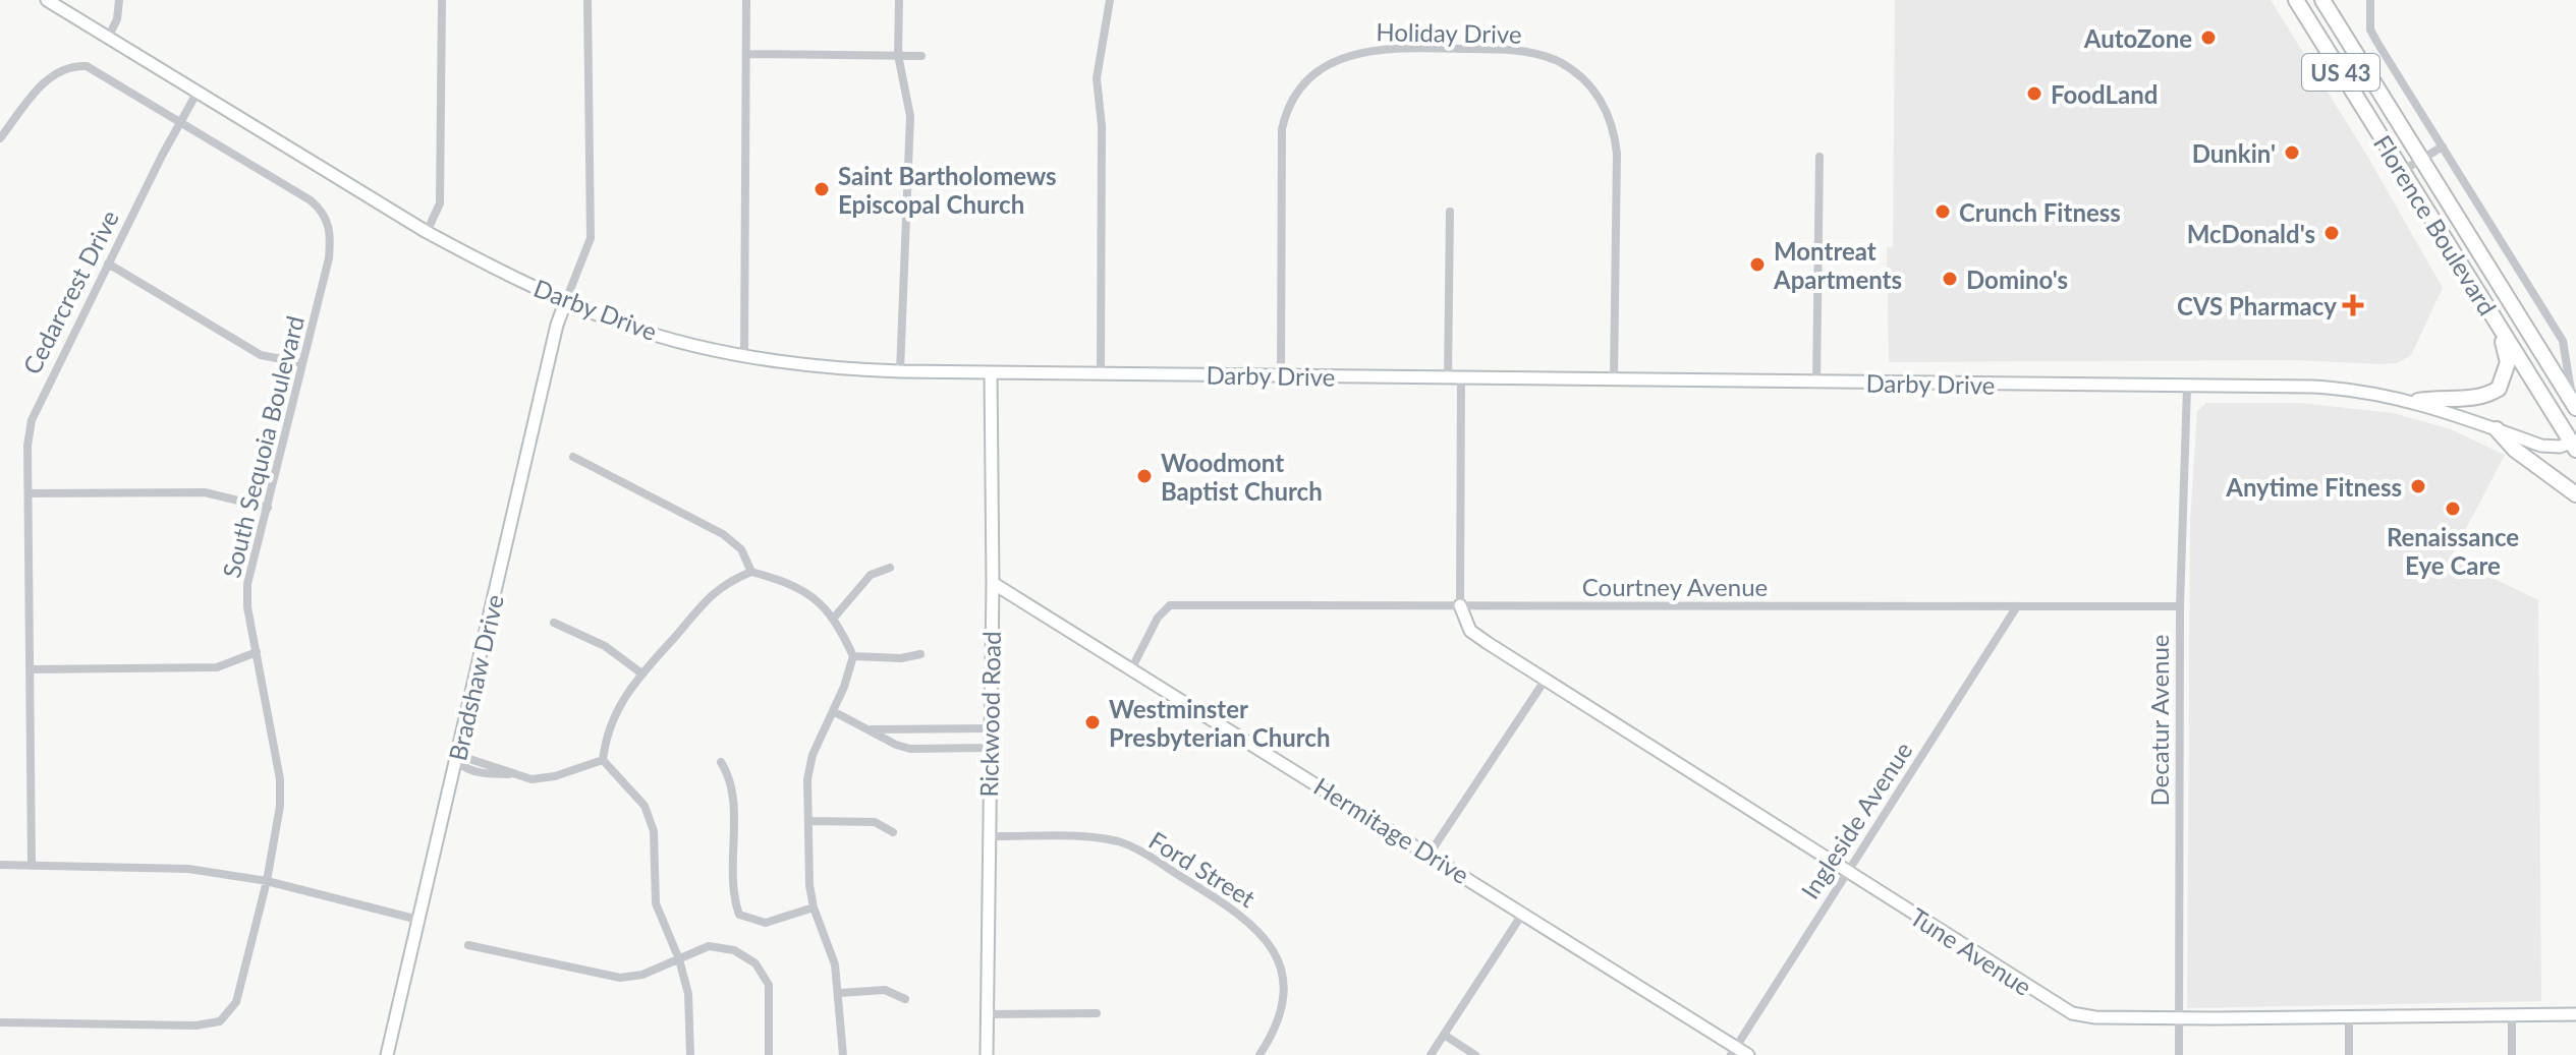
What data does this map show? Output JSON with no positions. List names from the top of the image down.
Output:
{
  "streets": {
    "highway": ["US 43", "Florence Boulevard"],
    "main road": [
      "Darby Drive",
      "Bradshaw Drive",
      "Rickwood Road",
      "Hermitage Drive",
      "Tune Avenue"
    ],
    "street": [
      "Holiday Drive",
      "Cedarcrest Drive",
      "South Sequoia Boulevard",
      "Courtney Avenue",
      "Decatur Avenue",
      "Ingleside Avenue",
      "Ford Street"
    ]
  },
  "crossings": [
    ["Holiday Drive", "Darby Drive"],
    ["Florence Boulevard", "Darby Drive"],
    ["Cedarcrest Drive", "Darby Drive"],
    ["Cedarcrest Drive", "South Sequoia Boulevard"],
    ["Darby Drive", "Bradshaw Drive"],
    ["Darby Drive", "Rickwood Road"],
    ["Darby Drive", "Decatur Avenue"],
    ["Courtney Avenue", "Decatur Avenue"],
    ["Courtney Avenue", "Ingleside Avenue"],
    ["Courtney Avenue", "Hermitage Drive"],
    ["Courtney Avenue", "Tune Avenue"],
    ["Rickwood Road", "Hermitage Drive"],
    ["Rickwood Road", "Ford Street"],
    ["Decatur Avenue", "Tune Avenue"],
    ["Ingleside Avenue", "Hermitage Drive"],
    ["Ingleside Avenue", "Tune Avenue"]
  ],
  "places": {
    "other": [
      "AutoZone",
      "FoodLand",
      "Dunkin'",
      "Saint Bartholomews Episcopal Church",
      "Crunch Fitness",
      "McDonald's",
      "Montreat Apartments",
      "Domino's",
      "Woodmont Baptist Church",
      "Anytime Fitness",
      "Renaissance Eye Care",
      "Westminster Presbyterian Church"
    ],
    "health": ["CVS Pharmacy"]
  }
}
